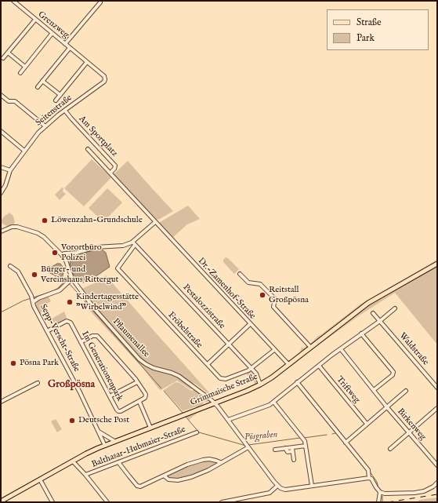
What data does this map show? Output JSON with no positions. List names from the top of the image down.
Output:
{
  "streets": {
    "main road": ["Grimmaische Straße"],
    "street": [
      "Grenzweg",
      "Seitenstraße",
      "Am Sportplatz",
      "Dr.-Zamenhof-Straße",
      "Pestalozzistraße",
      "Fröbelstraße",
      "Sepp-Verscht-Straße",
      "Pflaumenallee",
      "Waldstraße",
      "Im Generationenpark",
      "Triftweg",
      "Birkenweg",
      "Balthasar-Hubmaier-Straße"
    ]
  },
  "crossings": [
    ["Grenzweg", "Seitenstraße"],
    ["Seitenstraße", "Am Sportplatz"],
    ["Am Sportplatz", "Dr.-Zamenhof-Straße"],
    ["Dr.-Zamenhof-Straße", "Fröbelstraße"],
    ["Dr.-Zamenhof-Straße", "Grimmaische Straße"],
    ["Pestalozzistraße", "Fröbelstraße"],
    ["Pestalozzistraße", "Grimmaische Straße"],
    ["Sepp-Verscht-Straße", "Im Generationenpark"],
    ["Sepp-Verscht-Straße", "Grimmaische Straße"],
    ["Pflaumenallee", "Grimmaische Straße"]
  ],
  "districts": ["Großpösna"],
  "water": ["Pösgraben"],
  "places": [
    "Löwenzahn-Grundschule",
    "Vorortbüro Polizei",
    "Bürger- und Vereinshaus Rittergut",
    "Reitstall Großpösna",
    "Kindertagesstätte \"Wirbelwind\"",
    "Pösna Park",
    "Deutsche Post"
  ],
  "legend": ["Straße", "Park"]
}
